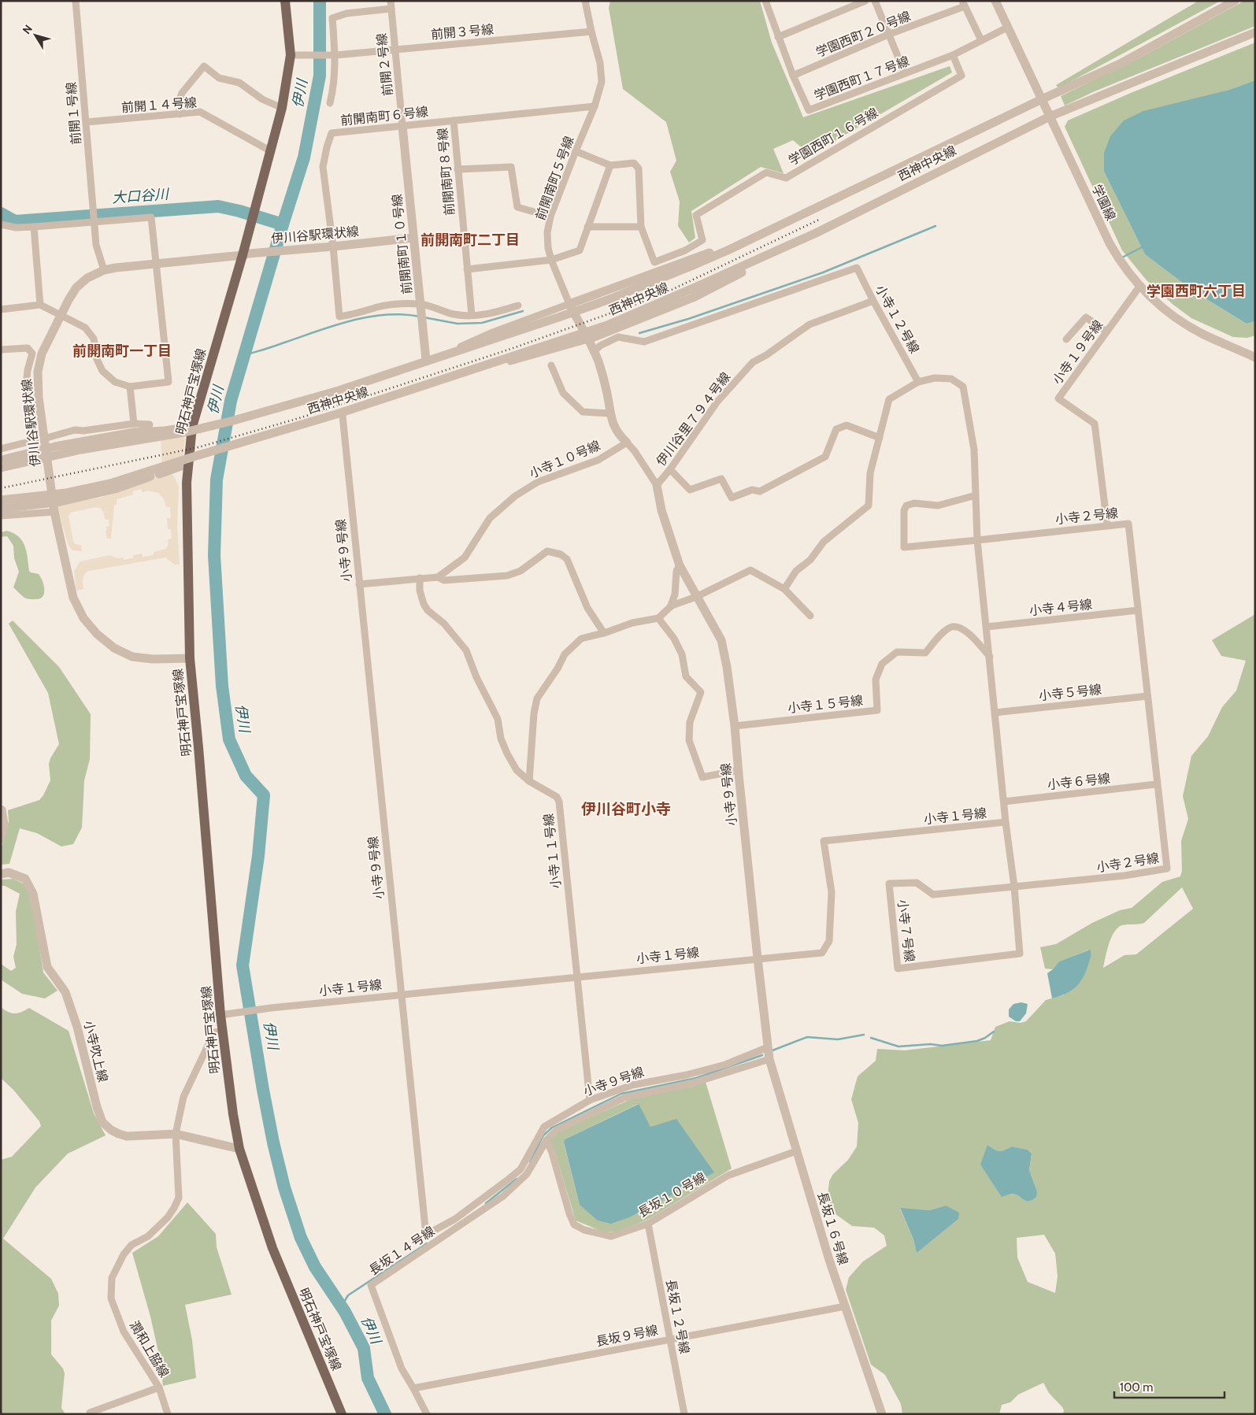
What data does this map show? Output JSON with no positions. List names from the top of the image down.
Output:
{
  "streets": {
    "main road": ["明石神戸宝塚線"],
    "street": [
      "前開３号線",
      "学園西町２０号線",
      "前開２号線",
      "学園西町１７号線",
      "前開１４号線",
      "前開１号線",
      "前開南町６号線",
      "学園西町１６号線",
      "西神中央線",
      "前開南町８号線",
      "前開南町５号線",
      "学園線",
      "伊川谷駅環状線",
      "前開南町１０号線",
      "小寺１２号線",
      "小寺１９号線",
      "伊川谷里７９４号線",
      "小寺１０号線",
      "小寺２号線",
      "小寺９号線",
      "小寺４号線",
      "小寺５号線",
      "小寺１５号線",
      "小寺６号線",
      "小寺１号線",
      "小寺１１号線",
      "小寺７号線",
      "小寺吹上線",
      "長坂１０号線",
      "長坂１６号線",
      "長坂１４号線",
      "長坂１２号線",
      "長坂９号線",
      "潤和上脇線"
    ]
  },
  "crossings": [
    ["前開３号線", "前開２号線"],
    ["前開３号線", "前開南町５号線"],
    ["前開３号線", "明石神戸宝塚線"],
    ["学園西町２０号線", "学園西町１７号線"],
    ["前開２号線", "前開南町６号線"],
    ["前開２号線", "前開南町１０号線"],
    ["学園西町１７号線", "学園西町１６号線"],
    ["学園西町１７号線", "学園線"],
    ["前開１４号線", "前開１号線"],
    ["前開１４号線", "明石神戸宝塚線"],
    ["前開１号線", "伊川谷駅環状線"],
    ["前開南町６号線", "前開南町８号線"],
    ["前開南町６号線", "前開南町５号線"],
    ["前開南町６号線", "伊川谷駅環状線"],
    ["前開南町６号線", "前開南町１０号線"],
    ["西神中央線", "前開南町５号線"],
    ["西神中央線", "学園線"],
    ["西神中央線", "前開南町１０号線"],
    ["西神中央線", "明石神戸宝塚線"],
    ["西神中央線", "小寺９号線"],
    ["前開南町５号線", "小寺９号線"],
    ["学園線", "小寺１９号線"],
    ["伊川谷駅環状線", "前開南町１０号線"],
    ["伊川谷駅環状線", "明石神戸宝塚線"],
    ["小寺１２号線", "伊川谷里７９４号線"],
    ["小寺１２号線", "小寺９号線"],
    ["小寺１９号線", "小寺２号線"],
    ["明石神戸宝塚線", "小寺１号線"],
    ["明石神戸宝塚線", "小寺吹上線"],
    ["明石神戸宝塚線", "潤和上脇線"],
    ["伊川谷里７９４号線", "小寺９号線"],
    ["小寺１０号線", "小寺９号線"],
    ["小寺２号線", "小寺４号線"],
    ["小寺２号線", "小寺５号線"],
    ["小寺２号線", "小寺６号線"],
    ["小寺２号線", "小寺７号線"],
    ["小寺９号線", "小寺１５号線"],
    ["小寺９号線", "小寺１号線"],
    ["小寺９号線", "小寺１１号線"],
    ["小寺９号線", "長坂１６号線"],
    ["小寺９号線", "長坂１４号線"],
    ["小寺１号線", "小寺１１号線"],
    ["小寺吹上線", "潤和上脇線"],
    ["長坂１０号線", "長坂１６号線"],
    ["長坂１０号線", "長坂１４号線"],
    ["長坂１０号線", "長坂１２号線"],
    ["長坂１６号線", "長坂９号線"],
    ["長坂１４号線", "長坂９号線"],
    ["長坂１２号線", "長坂９号線"]
  ],
  "districts": [
    "前開南町二丁目",
    "学園西町六丁目",
    "前開南町一丁目",
    "伊川谷町小寺"
  ],
  "water": ["伊川", "大口谷川"],
  "scale_bar": "100 m",
  "north": "top left"
}
